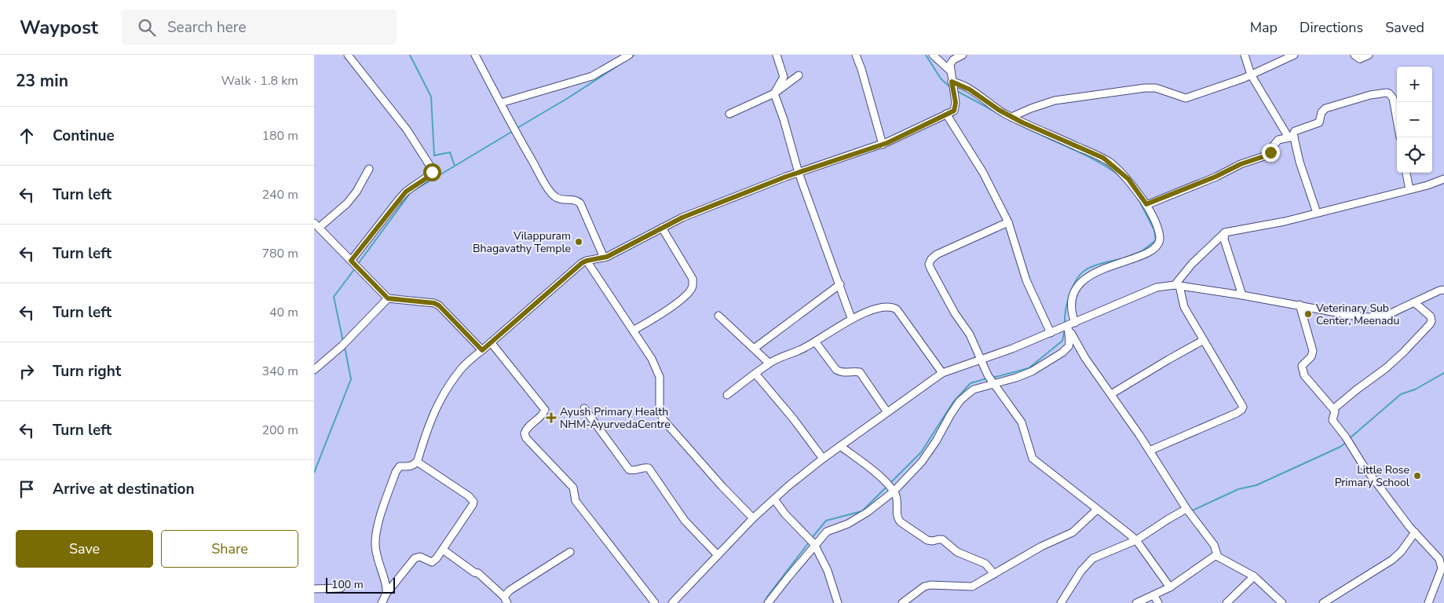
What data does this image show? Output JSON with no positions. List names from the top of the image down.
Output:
{
  "places": {
    "other": ["Vilappuram Bhagavathy Temple", "Veterinary Sub Center, Meenadu", "Little Rose Primary School"],
    "health": ["Ayush Primary Health NHM-AyurvedaCentre"]
  },
  "scale_bar": "100 m",
  "page": {
    "header": "Waypost",
    "search": "Search here",
    "nav": ["Map", "Directions", "Saved"],
    "heading": ["23 min", "Walk · 1.8 km"],
    "map_buttons": ["+", "−"],
    "list": [
      ["Continue", "180 m"],
      ["Turn left", "240 m"],
      ["Turn left", "780 m"],
      ["Turn left", "40 m"],
      ["Turn right", "340 m"],
      ["Turn left", "200 m"],
      "Arrive at destination"
    ],
    "buttons": ["Save", "Share"],
    "scale": "100 m"
  }
}
